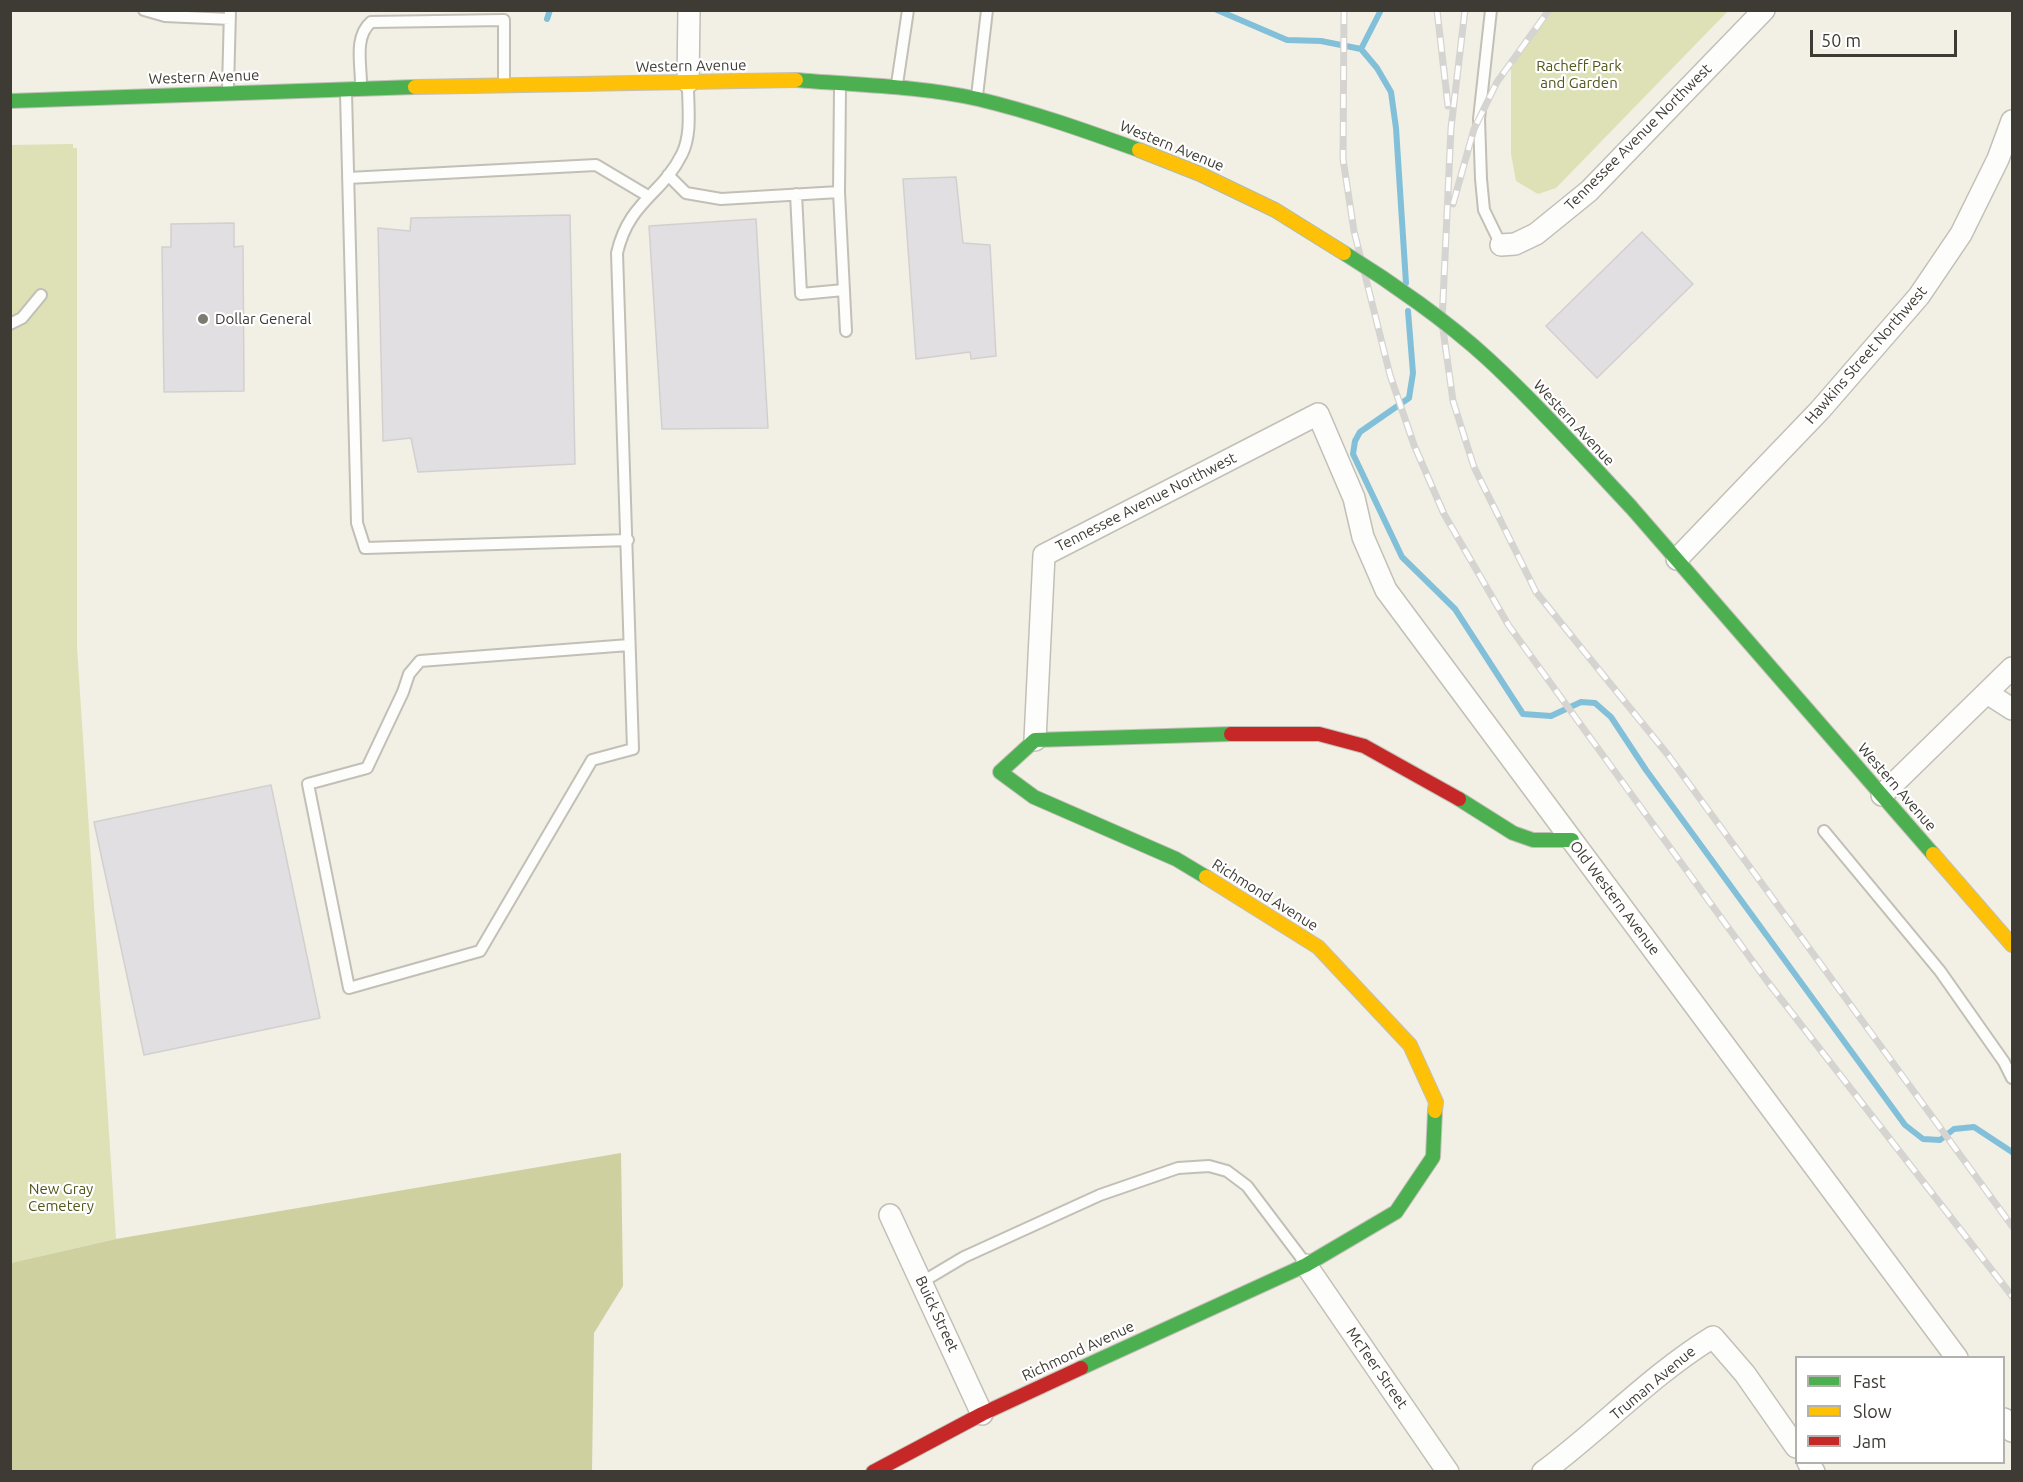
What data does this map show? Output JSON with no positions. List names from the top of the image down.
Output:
{
  "streets": {
    "main road": ["Western Avenue", "Richmond Avenue"],
    "street": [
      "Tennessee Avenue Northwest",
      "Hawkins Street Northwest",
      "Old Western Avenue",
      "Buick Street",
      "McTeer Street",
      "Truman Avenue"
    ]
  },
  "crossings": [
    ["Western Avenue", "Hawkins Street Northwest"],
    ["Tennessee Avenue Northwest", "Richmond Avenue"],
    ["Tennessee Avenue Northwest", "Old Western Avenue"],
    ["Richmond Avenue", "Buick Street"],
    ["Richmond Avenue", "McTeer Street"]
  ],
  "parks": ["Racheff Park and Garden", "New Gray Cemetery"],
  "places": ["Dollar General"],
  "legend": ["Fast", "Slow", "Jam"],
  "scale_bar": "50 m"
}
